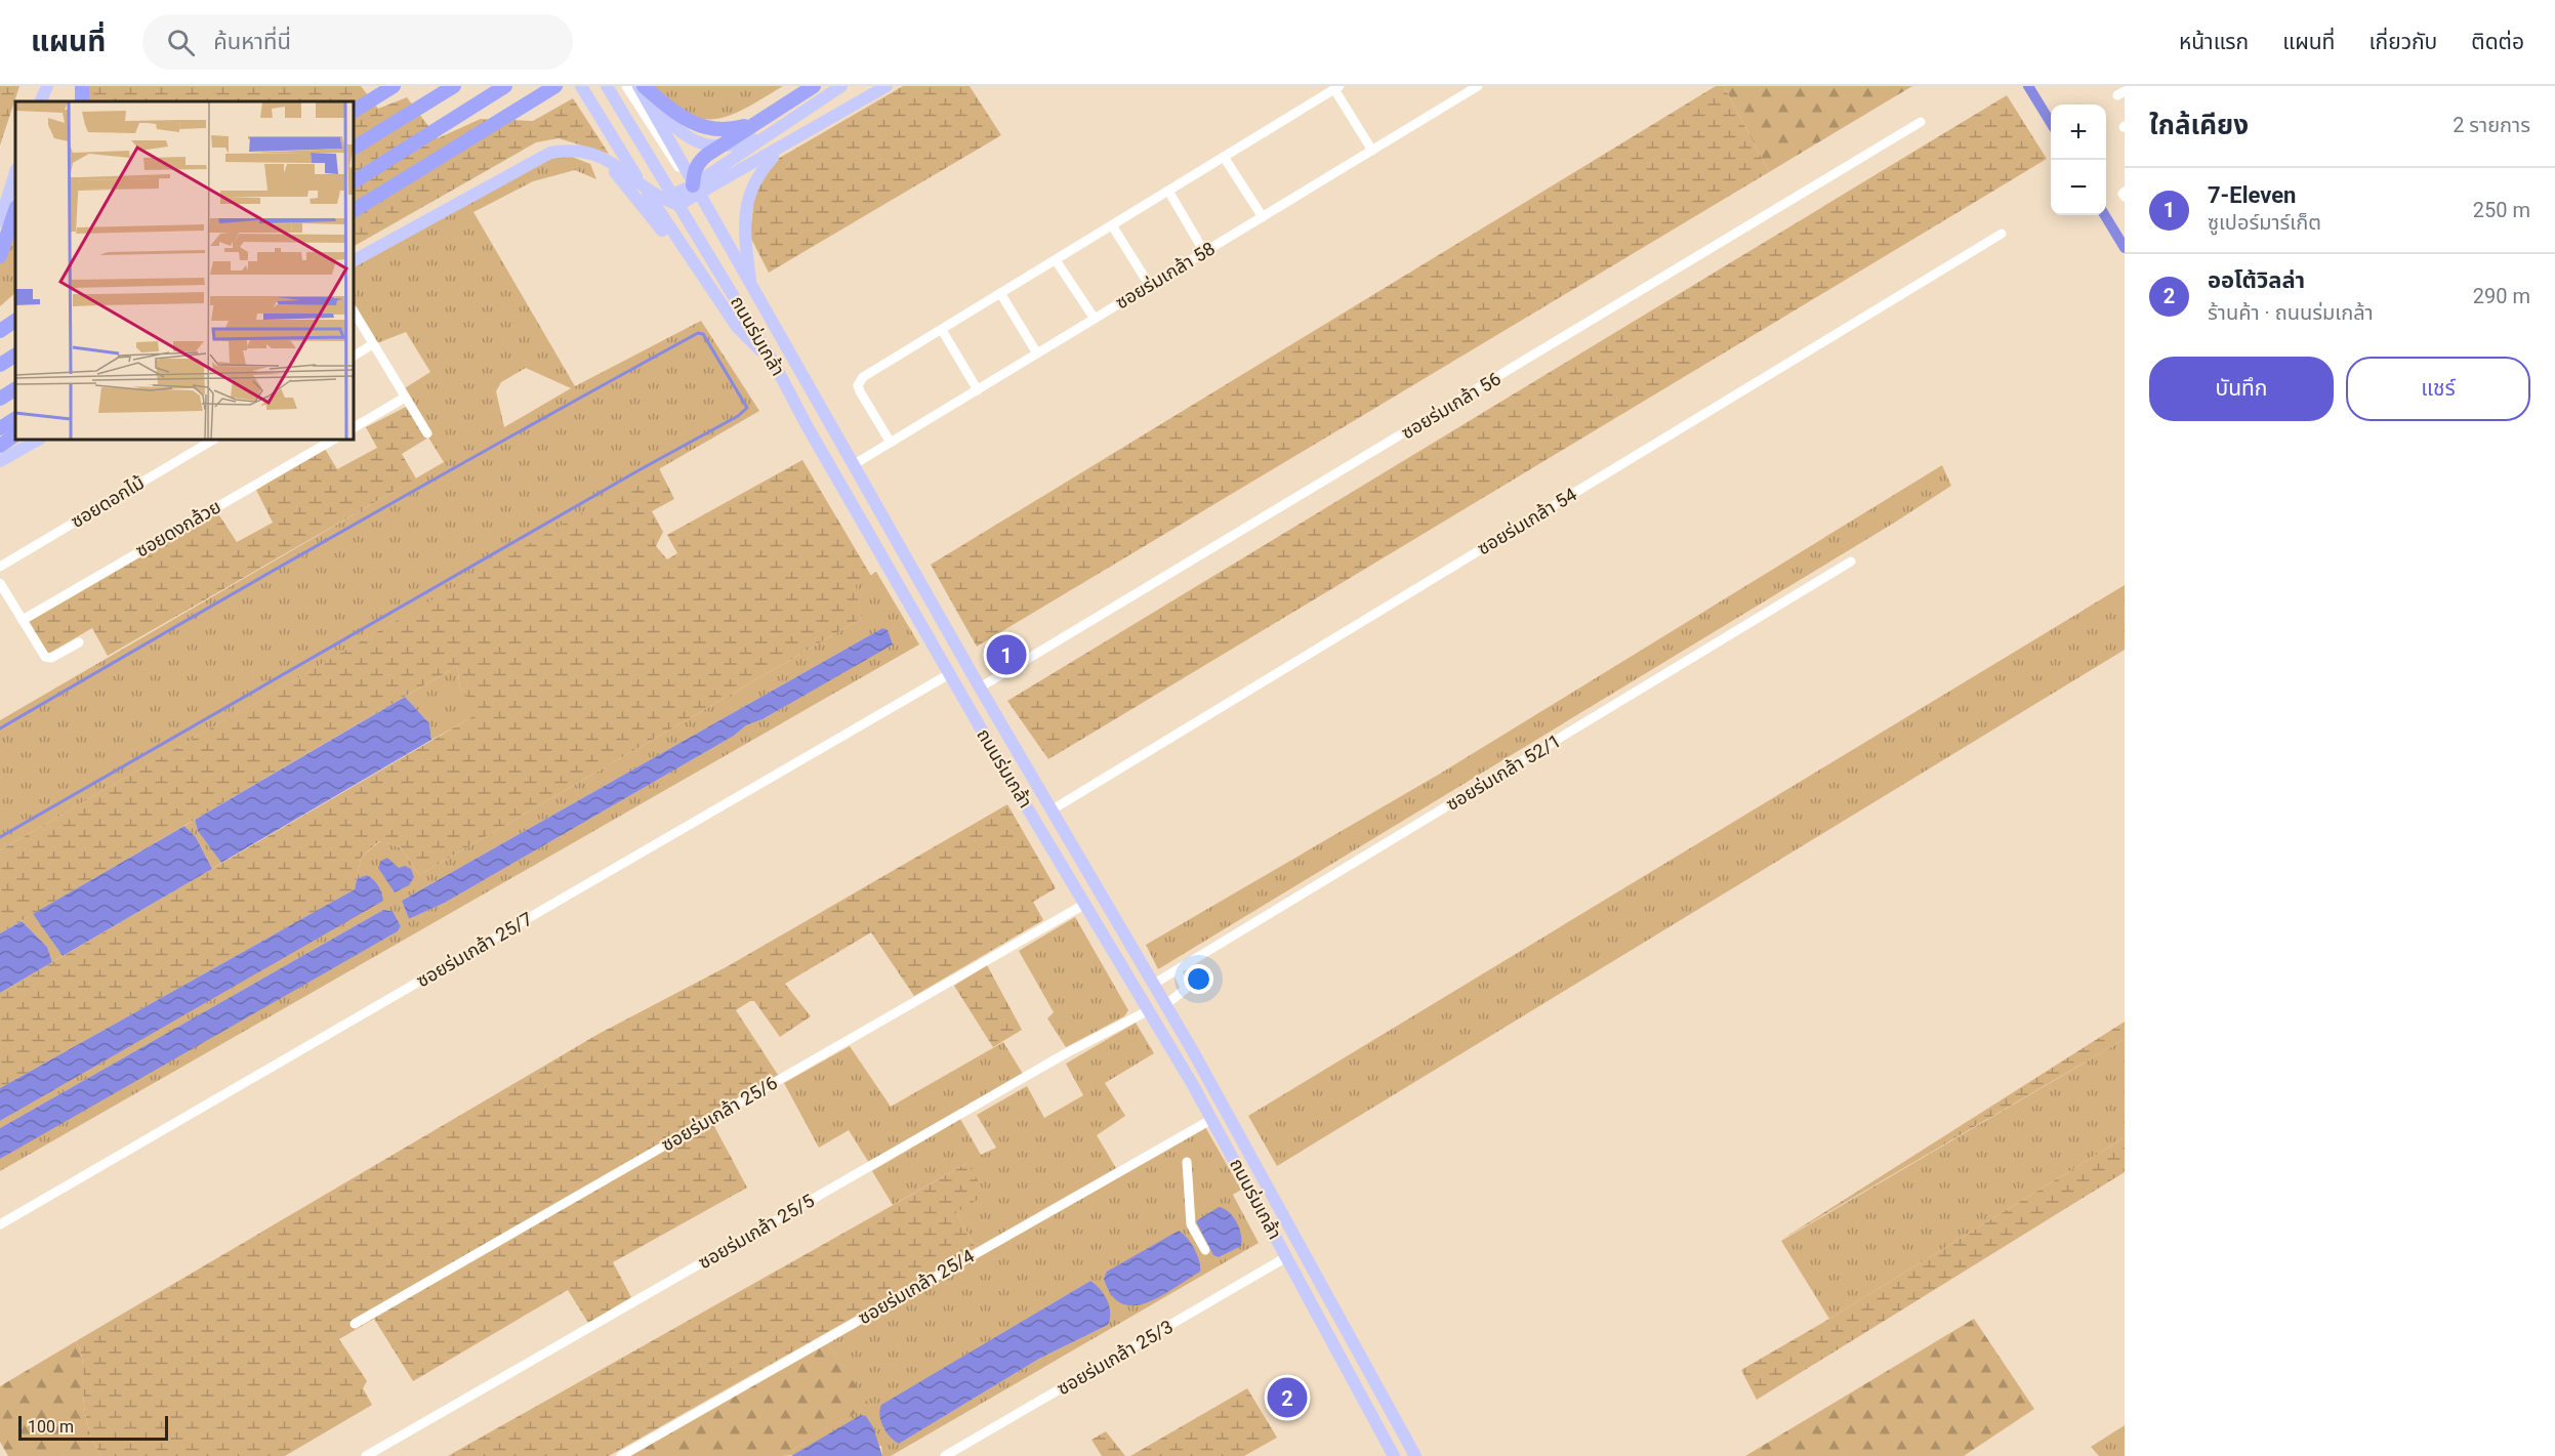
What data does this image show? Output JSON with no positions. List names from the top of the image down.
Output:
{
  "streets": {
    "main road": ["ถนนร่มเกล้า"],
    "street": [
      "ซอยร่มเกล้า 58",
      "ซอยร่มเกล้า 56",
      "ซอยดอกไม้",
      "ซอยร่มเกล้า 54",
      "ซอยดงกล้วย",
      "ซอยร่มเกล้า 52/1",
      "ซอยร่มเกล้า 25/7",
      "ซอยร่มเกล้า 25/6",
      "ซอยร่มเกล้า 25/5",
      "ซอยร่มเกล้า 25/4",
      "ซอยร่มเกล้า 25/3"
    ]
  },
  "crossings": [
    ["ซอยร่มเกล้า 58", "ถนนร่มเกล้า"],
    ["ถนนร่มเกล้า", "ซอยร่มเกล้า 56"],
    ["ถนนร่มเกล้า", "ซอยร่มเกล้า 54"],
    ["ถนนร่มเกล้า", "ซอยร่มเกล้า 52/1"],
    ["ถนนร่มเกล้า", "ซอยร่มเกล้า 25/7"],
    ["ถนนร่มเกล้า", "ซอยร่มเกล้า 25/6"],
    ["ถนนร่มเกล้า", "ซอยร่มเกล้า 25/5"],
    ["ถนนร่มเกล้า", "ซอยร่มเกล้า 25/4"],
    ["ถนนร่มเกล้า", "ซอยร่มเกล้า 25/3"]
  ],
  "scale_bar": "100 m",
  "page": {
    "header": "แผนที่",
    "search": "ค้นหาที่นี่",
    "nav": [
      "หน้าแรก",
      "แผนที่",
      "เกี่ยวกับ",
      "ติดต่อ"
    ],
    "heading": ["ใกล้เคียง", "2 รายการ"],
    "map_buttons": ["+", "−"],
    "list": [
      {
        "mark": "1",
        "name": "7-Eleven",
        "note": "ซูเปอร์มาร์เก็ต",
        "value": "250 m"
      },
      {
        "mark": "2",
        "name": "ออโต้วิลล่า",
        "note": "ร้านค้า · ถนนร่มเกล้า",
        "value": "290 m"
      }
    ],
    "buttons": ["บันทึก", "แชร์"],
    "pins": ["1", "2"],
    "scale": "100 m"
  }
}
